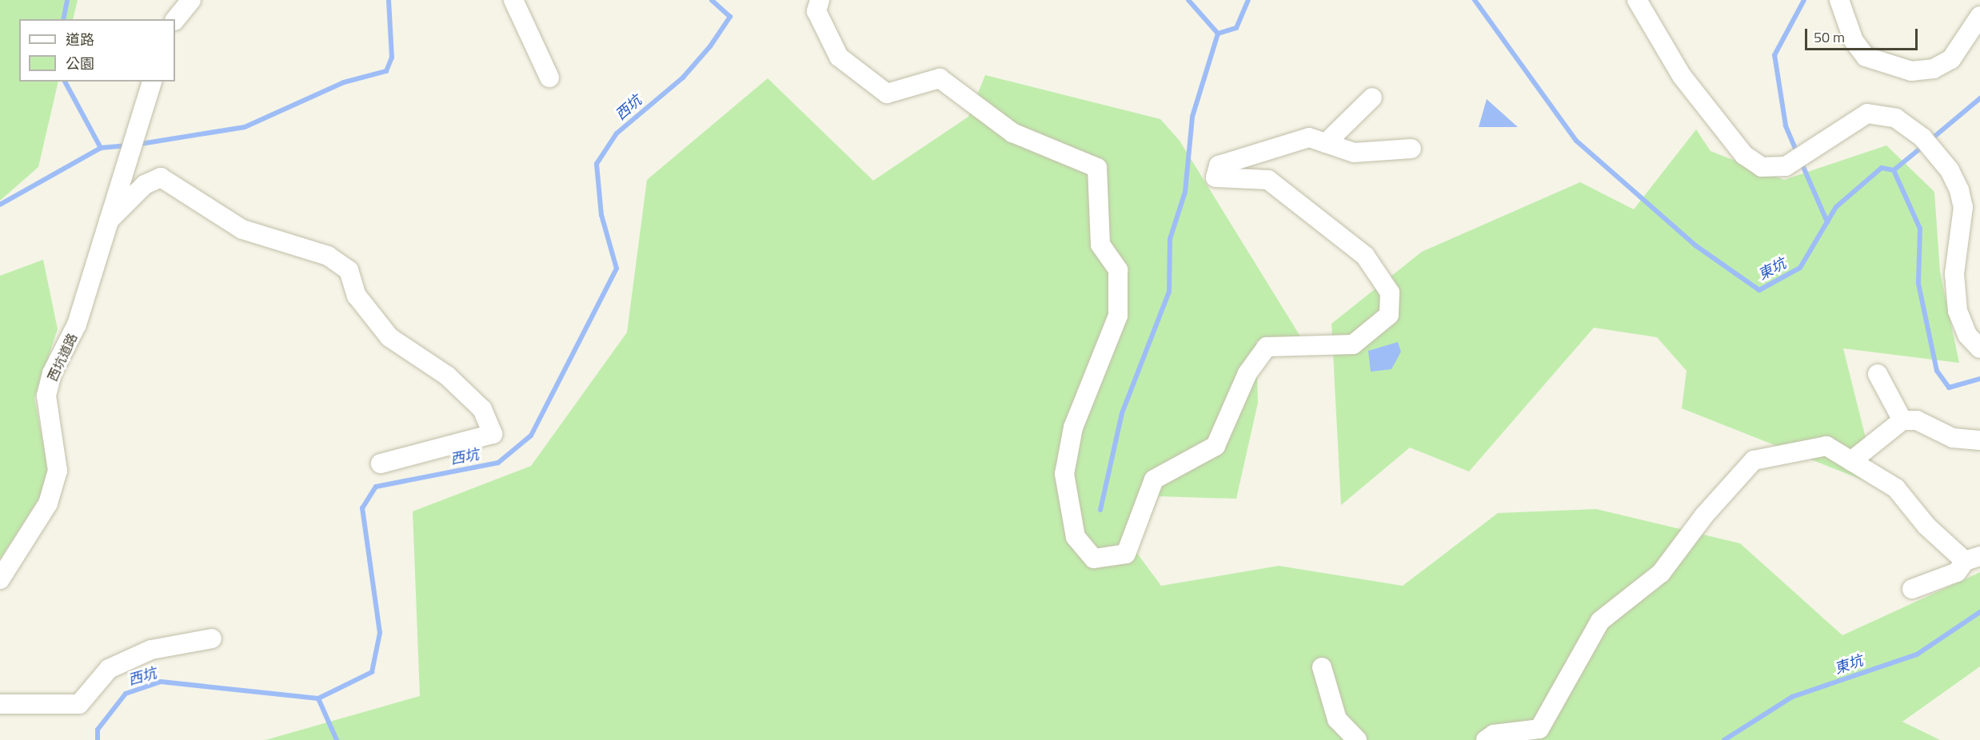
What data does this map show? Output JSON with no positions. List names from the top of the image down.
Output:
{
  "streets": {
    "street": ["西坑道路"]
  },
  "water": ["西坑", "東坑"],
  "legend": ["道路", "公園"],
  "scale_bar": "50 m"
}
